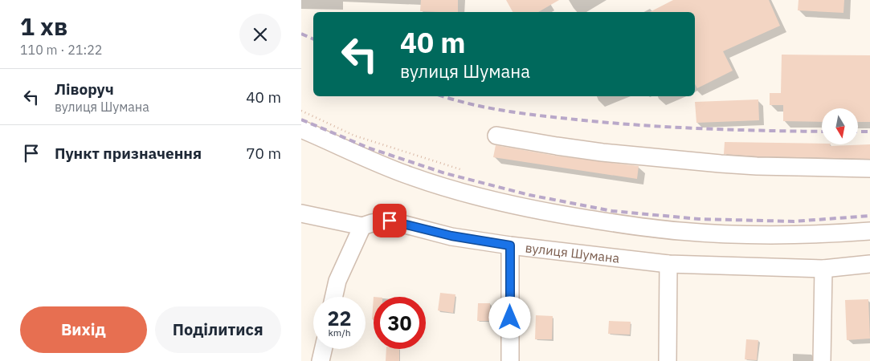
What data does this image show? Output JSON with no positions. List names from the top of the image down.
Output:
{
  "streets": {
    "street": ["вулиця Шумана"]
  },
  "north": "bottom",
  "page": {
    "heading": ["1 хв", "110 m · 21:22"],
    "turn": ["40 m", "вулиця Шумана"],
    "list": [
      {
        "name": "Ліворуч",
        "note": "вулиця Шумана",
        "value": "40 m"
      },
      {
        "name": "Пункт призначення",
        "value": "70 m"
      }
    ],
    "speed": "22 km/h",
    "limit": "30",
    "buttons": ["Вихід", "Поділитися"]
  }
}
